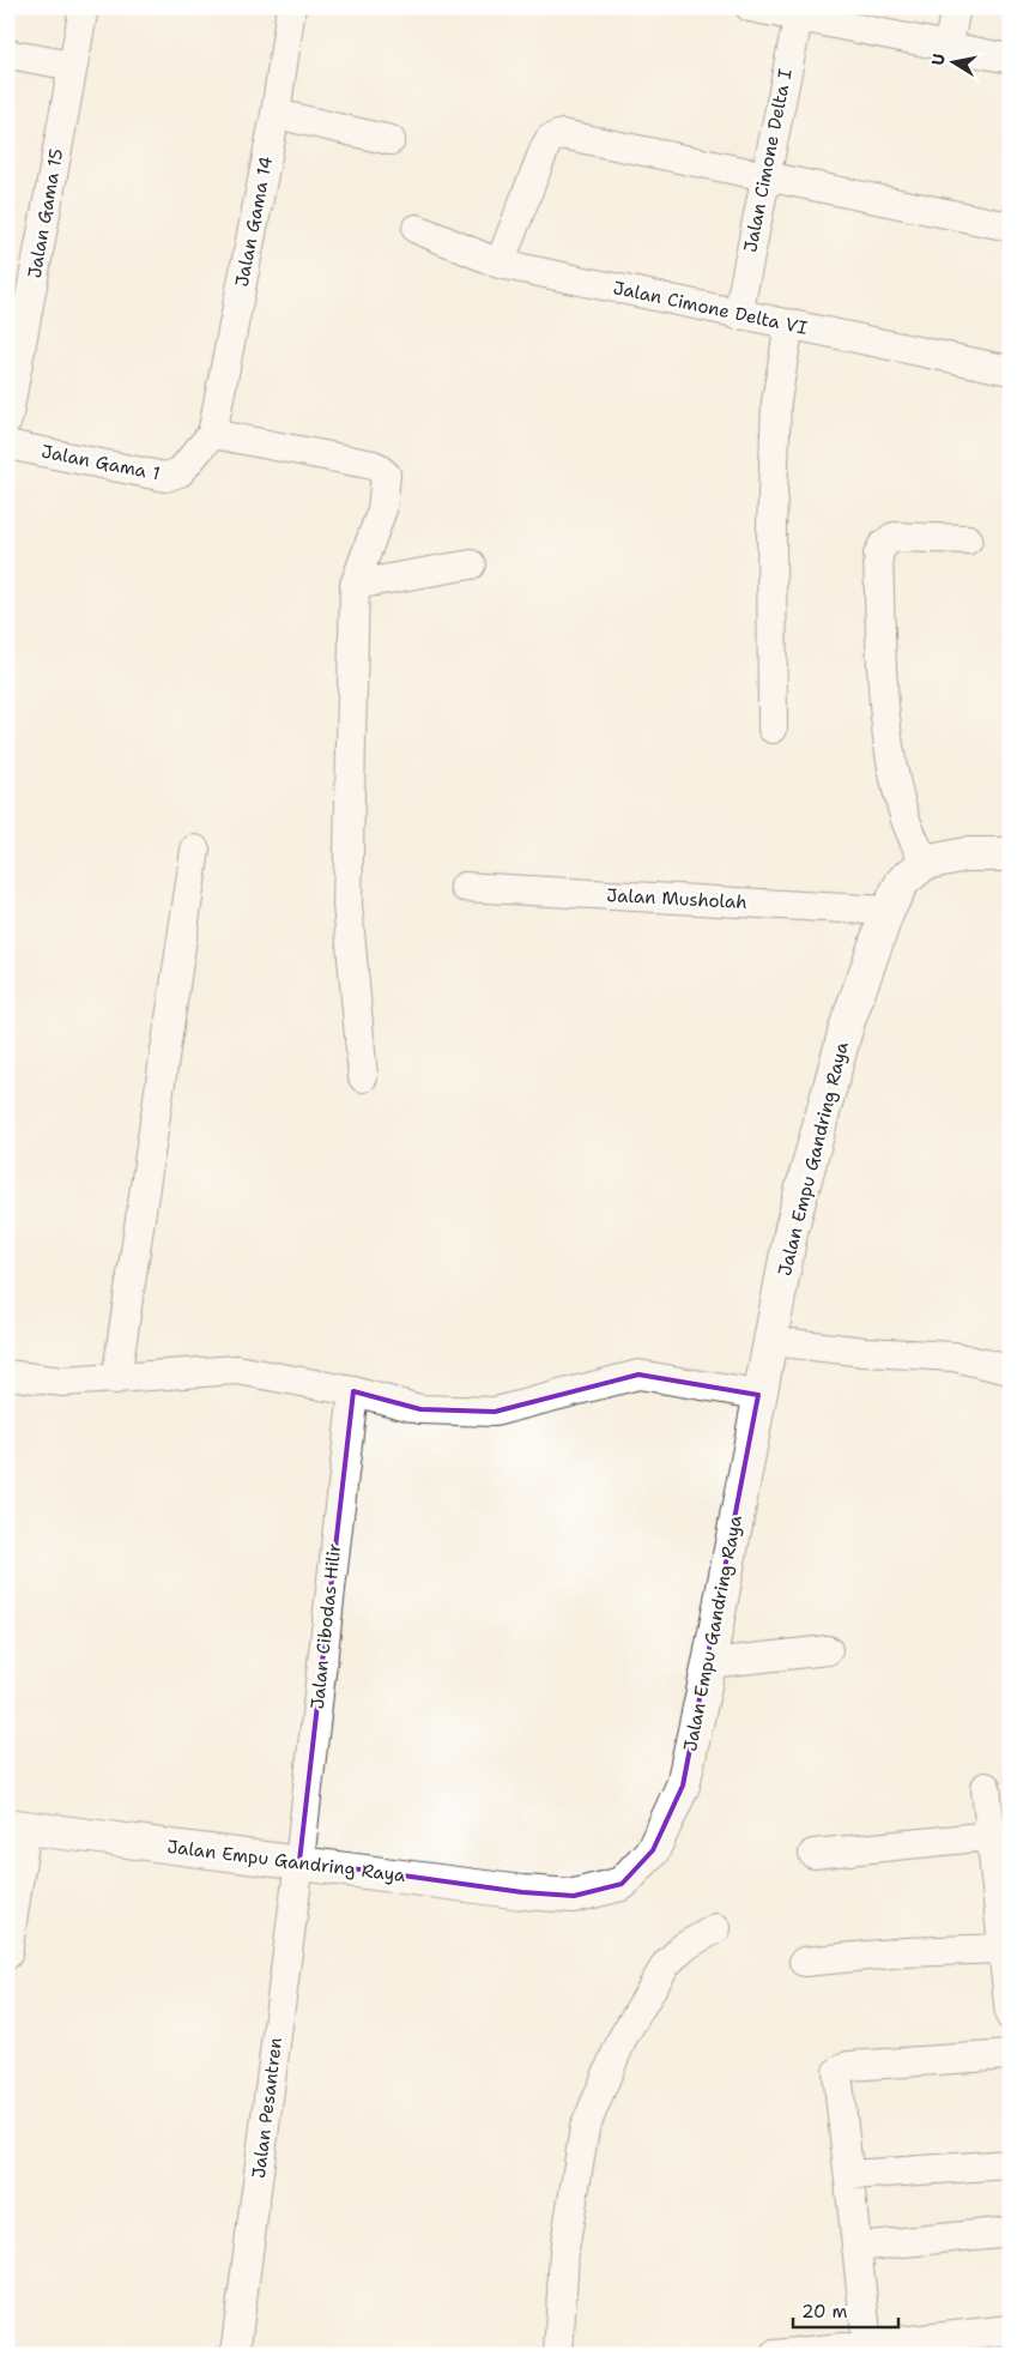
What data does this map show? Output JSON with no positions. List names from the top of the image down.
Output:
{
  "streets": {
    "street": [
      "Jalan Cimone Delta I",
      "Jalan Gama 15",
      "Jalan Gama 14",
      "Jalan Cimone Delta VI",
      "Jalan Gama 1",
      "Jalan Musholah",
      "Jalan Empu Gandring Raya",
      "Jalan Cibodas Hilir",
      "Jalan Pesantren"
    ]
  },
  "crossings": [
    ["Jalan Cimone Delta I", "Jalan Cimone Delta VI"],
    ["Jalan Gama 14", "Jalan Gama 1"],
    ["Jalan Musholah", "Jalan Empu Gandring Raya"],
    ["Jalan Empu Gandring Raya", "Jalan Cibodas Hilir"],
    ["Jalan Empu Gandring Raya", "Jalan Pesantren"],
    ["Jalan Cibodas Hilir", "Jalan Pesantren"]
  ],
  "scale_bar": "20 m",
  "north": "left"
}
